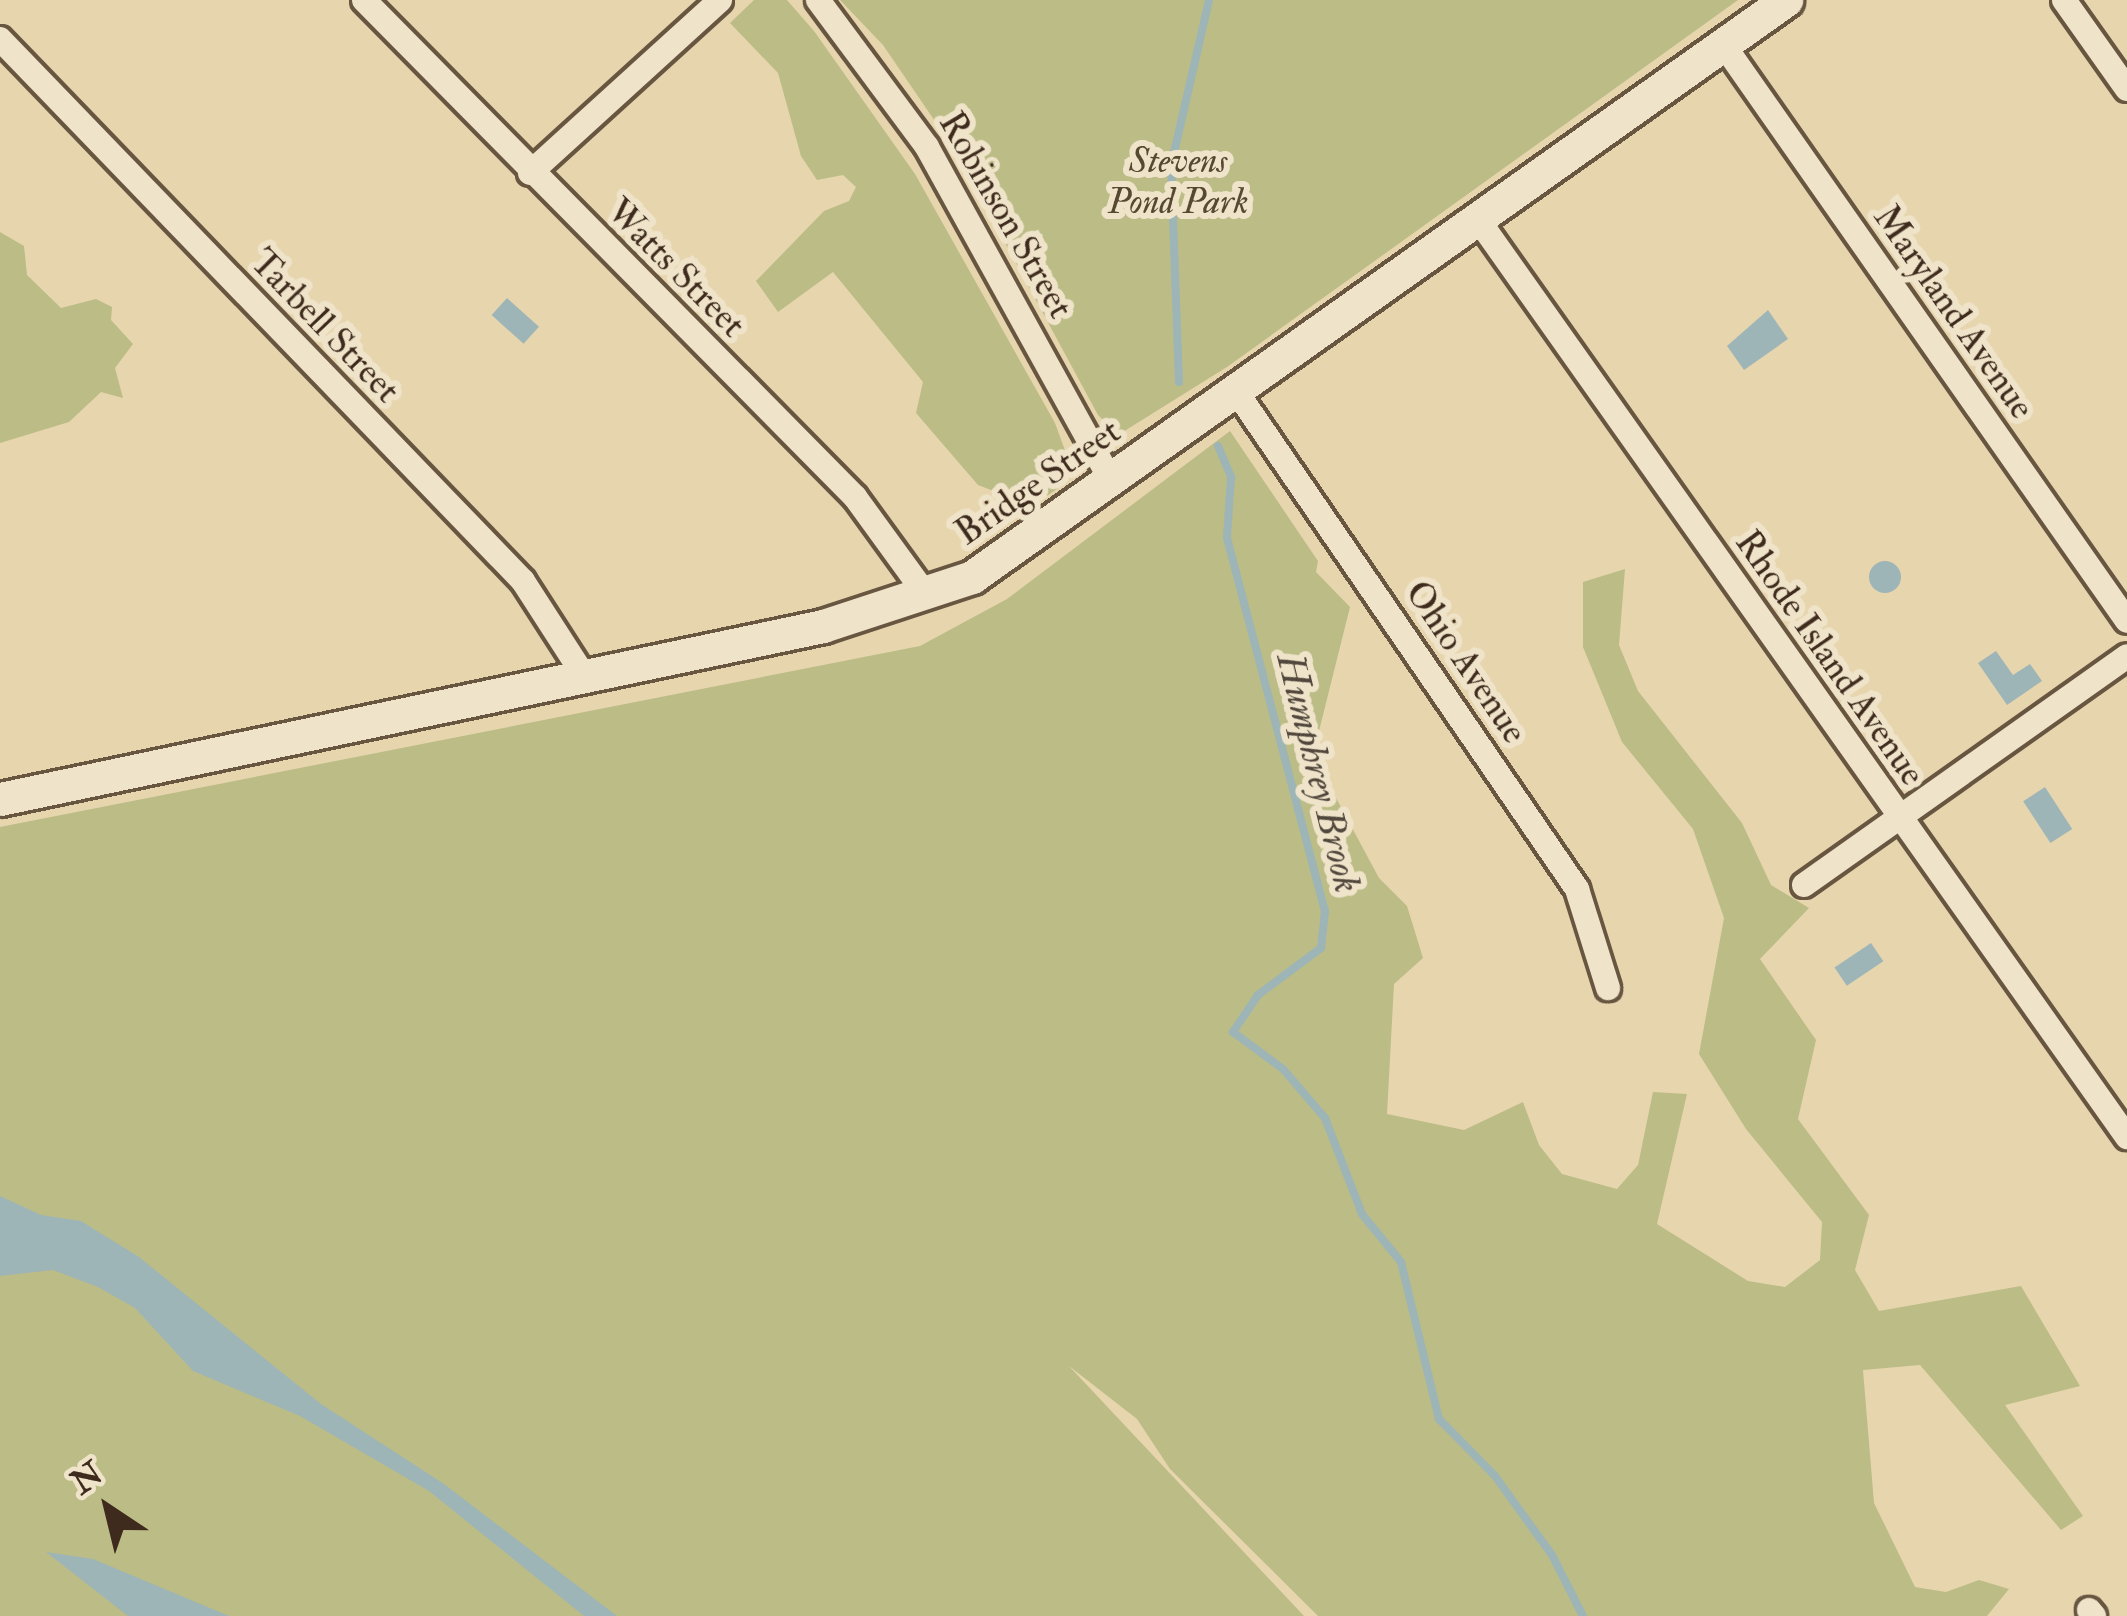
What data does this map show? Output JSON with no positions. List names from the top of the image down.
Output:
{
  "streets": {
    "street": [
      "Robinson Street",
      "Watts Street",
      "Maryland Avenue",
      "Tarbell Street",
      "Bridge Street",
      "Rhode Island Avenue",
      "Ohio Avenue"
    ]
  },
  "crossings": [
    ["Robinson Street", "Bridge Street"],
    ["Watts Street", "Bridge Street"],
    ["Maryland Avenue", "Bridge Street"],
    ["Tarbell Street", "Bridge Street"],
    ["Bridge Street", "Rhode Island Avenue"],
    ["Bridge Street", "Ohio Avenue"]
  ],
  "water": ["Humphrey Brook"],
  "parks": ["Stevens Pond Park"],
  "north": "top left"
}
